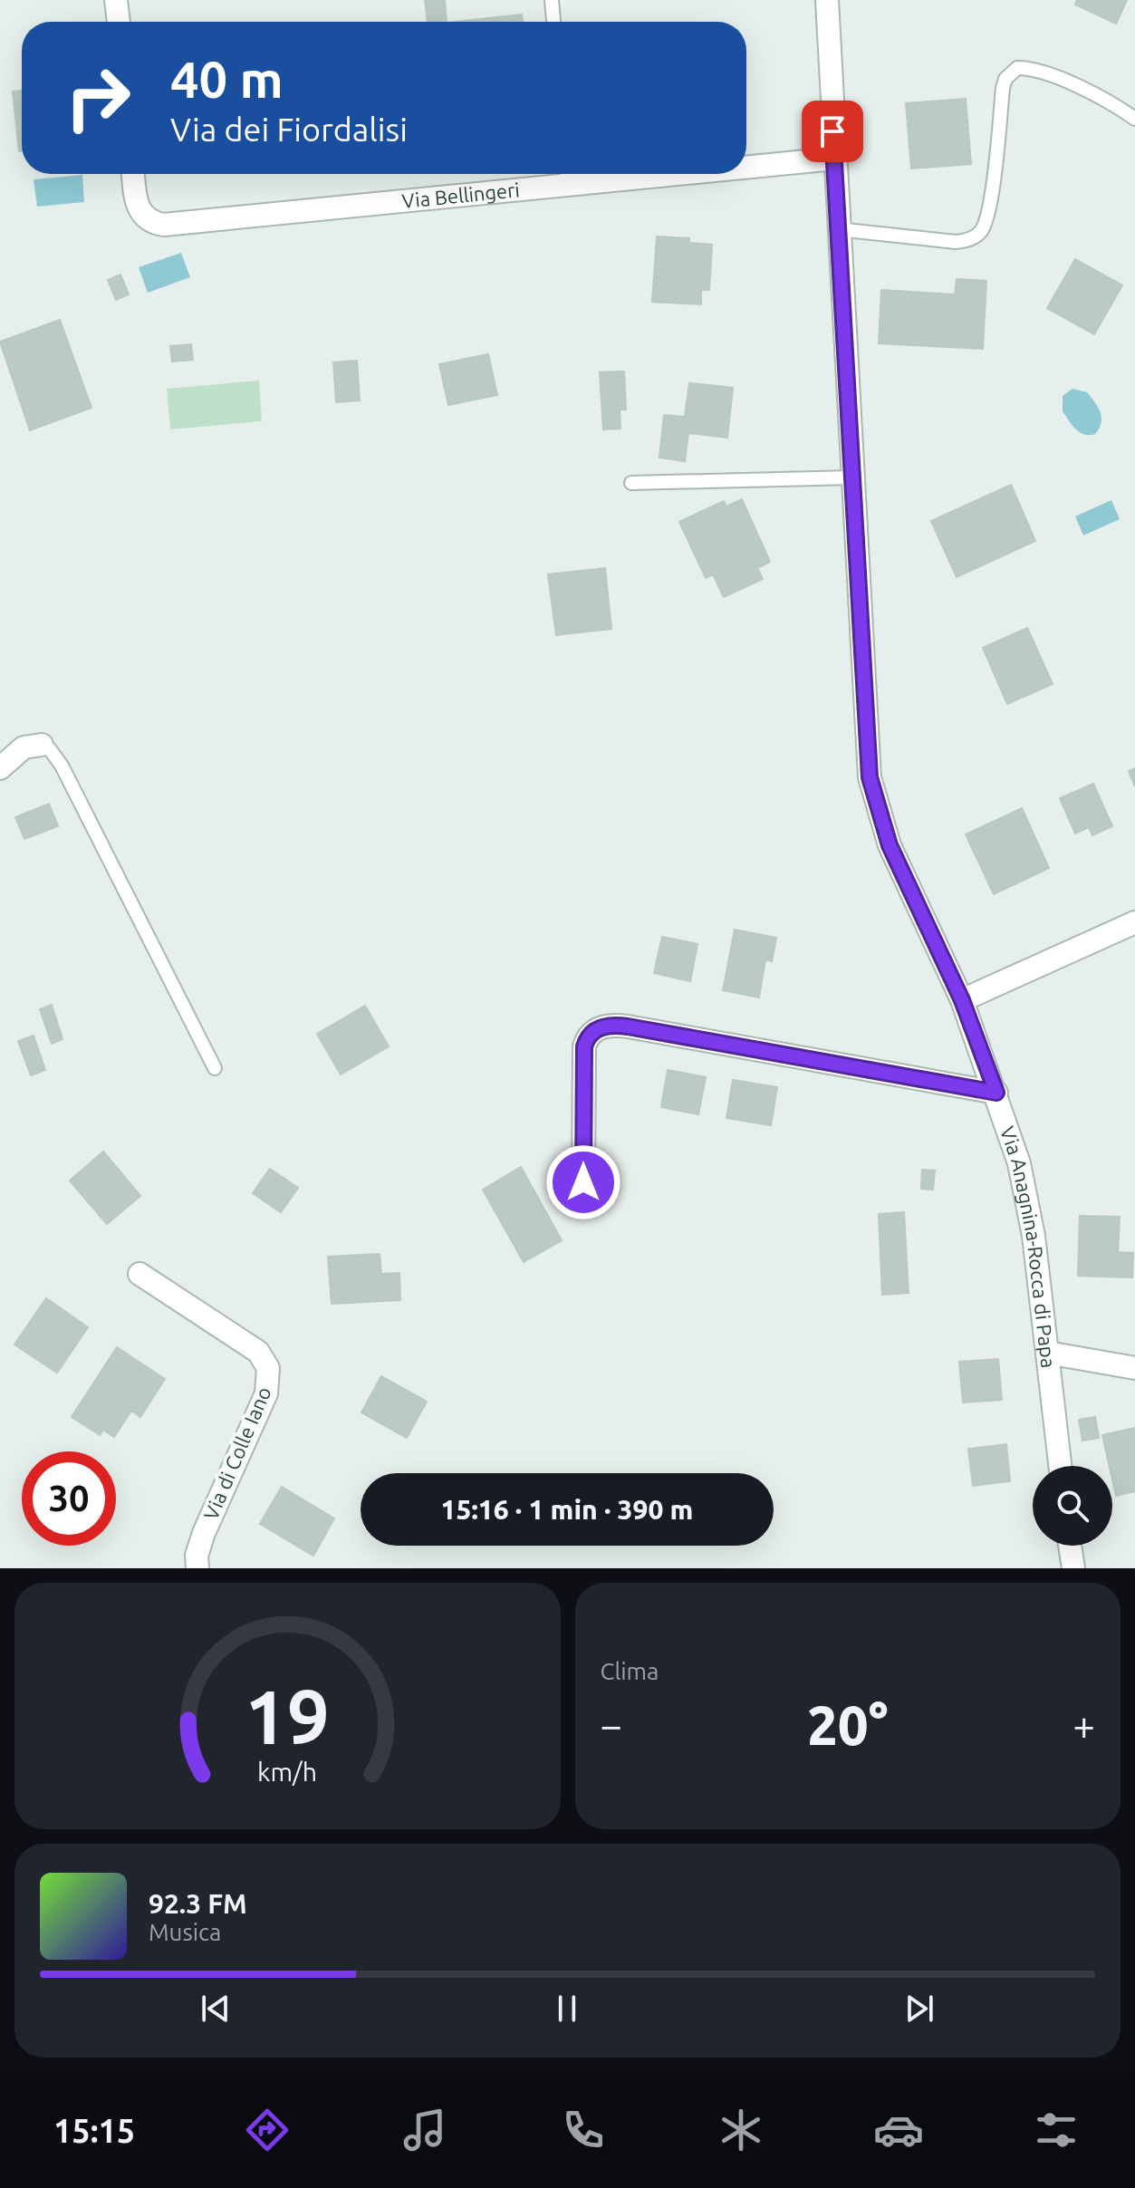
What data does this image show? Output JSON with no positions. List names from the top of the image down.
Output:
{
  "streets": {
    "street": ["Via Bellingeri", "Via Anagnina-Rocca di Papa", "Via di Colle Iano"]
  },
  "crossings": [
    ["Via Bellingeri", "Via Anagnina-Rocca di Papa"]
  ],
  "page": {
    "turn": ["40 m", "Via dei Fiordalisi"],
    "limit": "30",
    "trip": "15:16 · 1 min · 390 m",
    "tile": "Clima",
    "heat": ["−", "20°", "+"],
    "song": ["92.3 FM", "Musica"],
    "tabs": "15:15",
    "gauge": ["19", "km/h"]
  }
}
